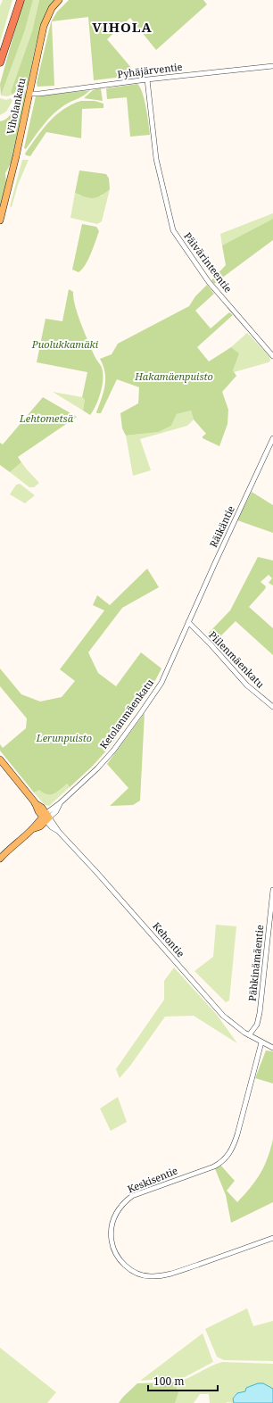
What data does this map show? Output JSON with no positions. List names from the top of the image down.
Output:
{
  "streets": {
    "main road": ["Viholankatu", "Ketolanmäenkatu", "Kehontie"],
    "street": [
      "Pyhäjärventie",
      "Päivärinteentie",
      "Räikäntie",
      "Piilenmäenkatu",
      "Pähkinämäentie",
      "Keskisentie"
    ]
  },
  "crossings": [
    ["Pyhäjärventie", "Viholankatu"],
    ["Pyhäjärventie", "Päivärinteentie"],
    ["Räikäntie", "Piilenmäenkatu"],
    ["Räikäntie", "Ketolanmäenkatu"],
    ["Piilenmäenkatu", "Ketolanmäenkatu"],
    ["Ketolanmäenkatu", "Kehontie"],
    ["Kehontie", "Pähkinämäentie"],
    ["Kehontie", "Keskisentie"]
  ],
  "districts": ["VIHOLA"],
  "parks": [
    "Puolukkamäki",
    "Hakamäenpuisto",
    "Lehtometsä",
    "Lerunpuisto"
  ],
  "scale_bar": "100 m"
}
